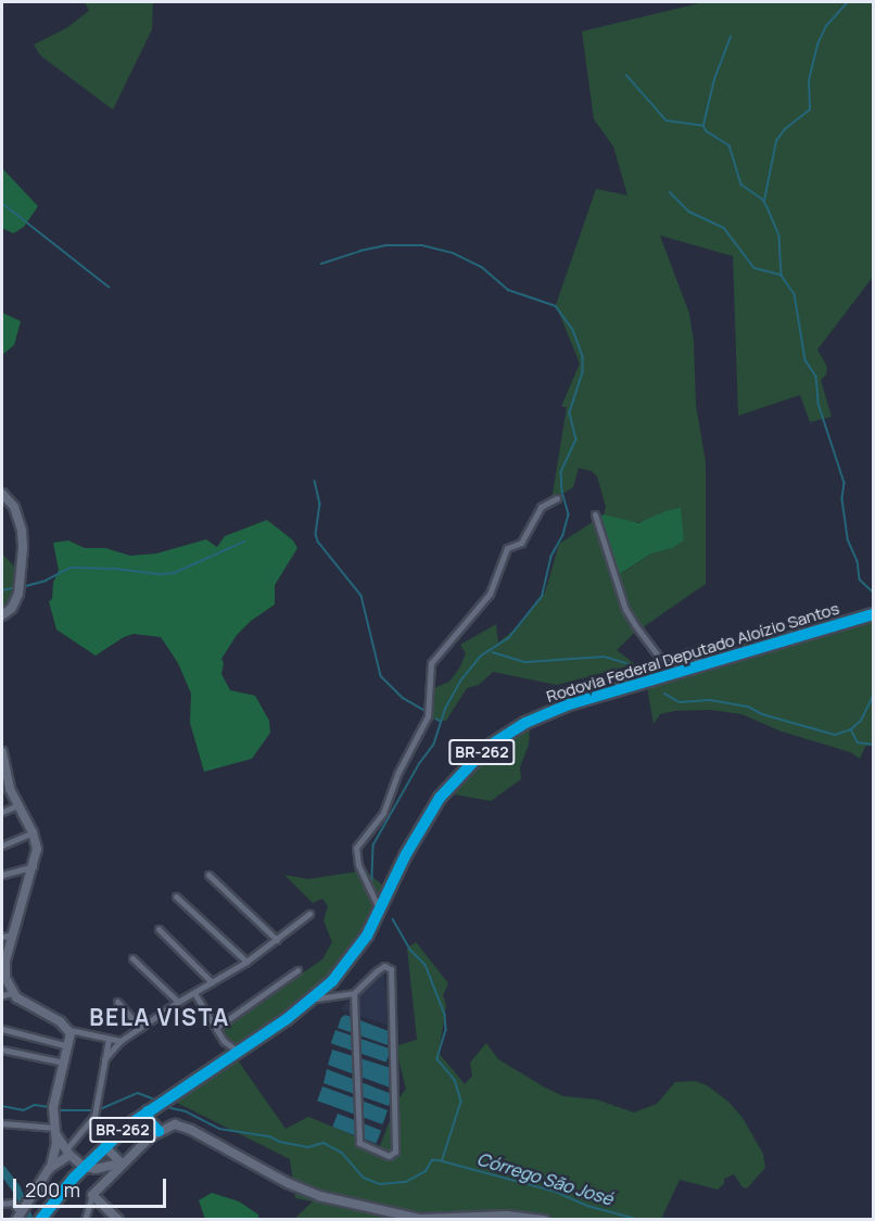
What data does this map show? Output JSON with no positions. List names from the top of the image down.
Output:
{
  "streets": {
    "highway": ["Rodovia Federal Deputado Aloízio Santos", "BR-262"]
  },
  "districts": ["BELA VISTA"],
  "water": ["Córrego São José"],
  "scale_bar": "200 m"
}
